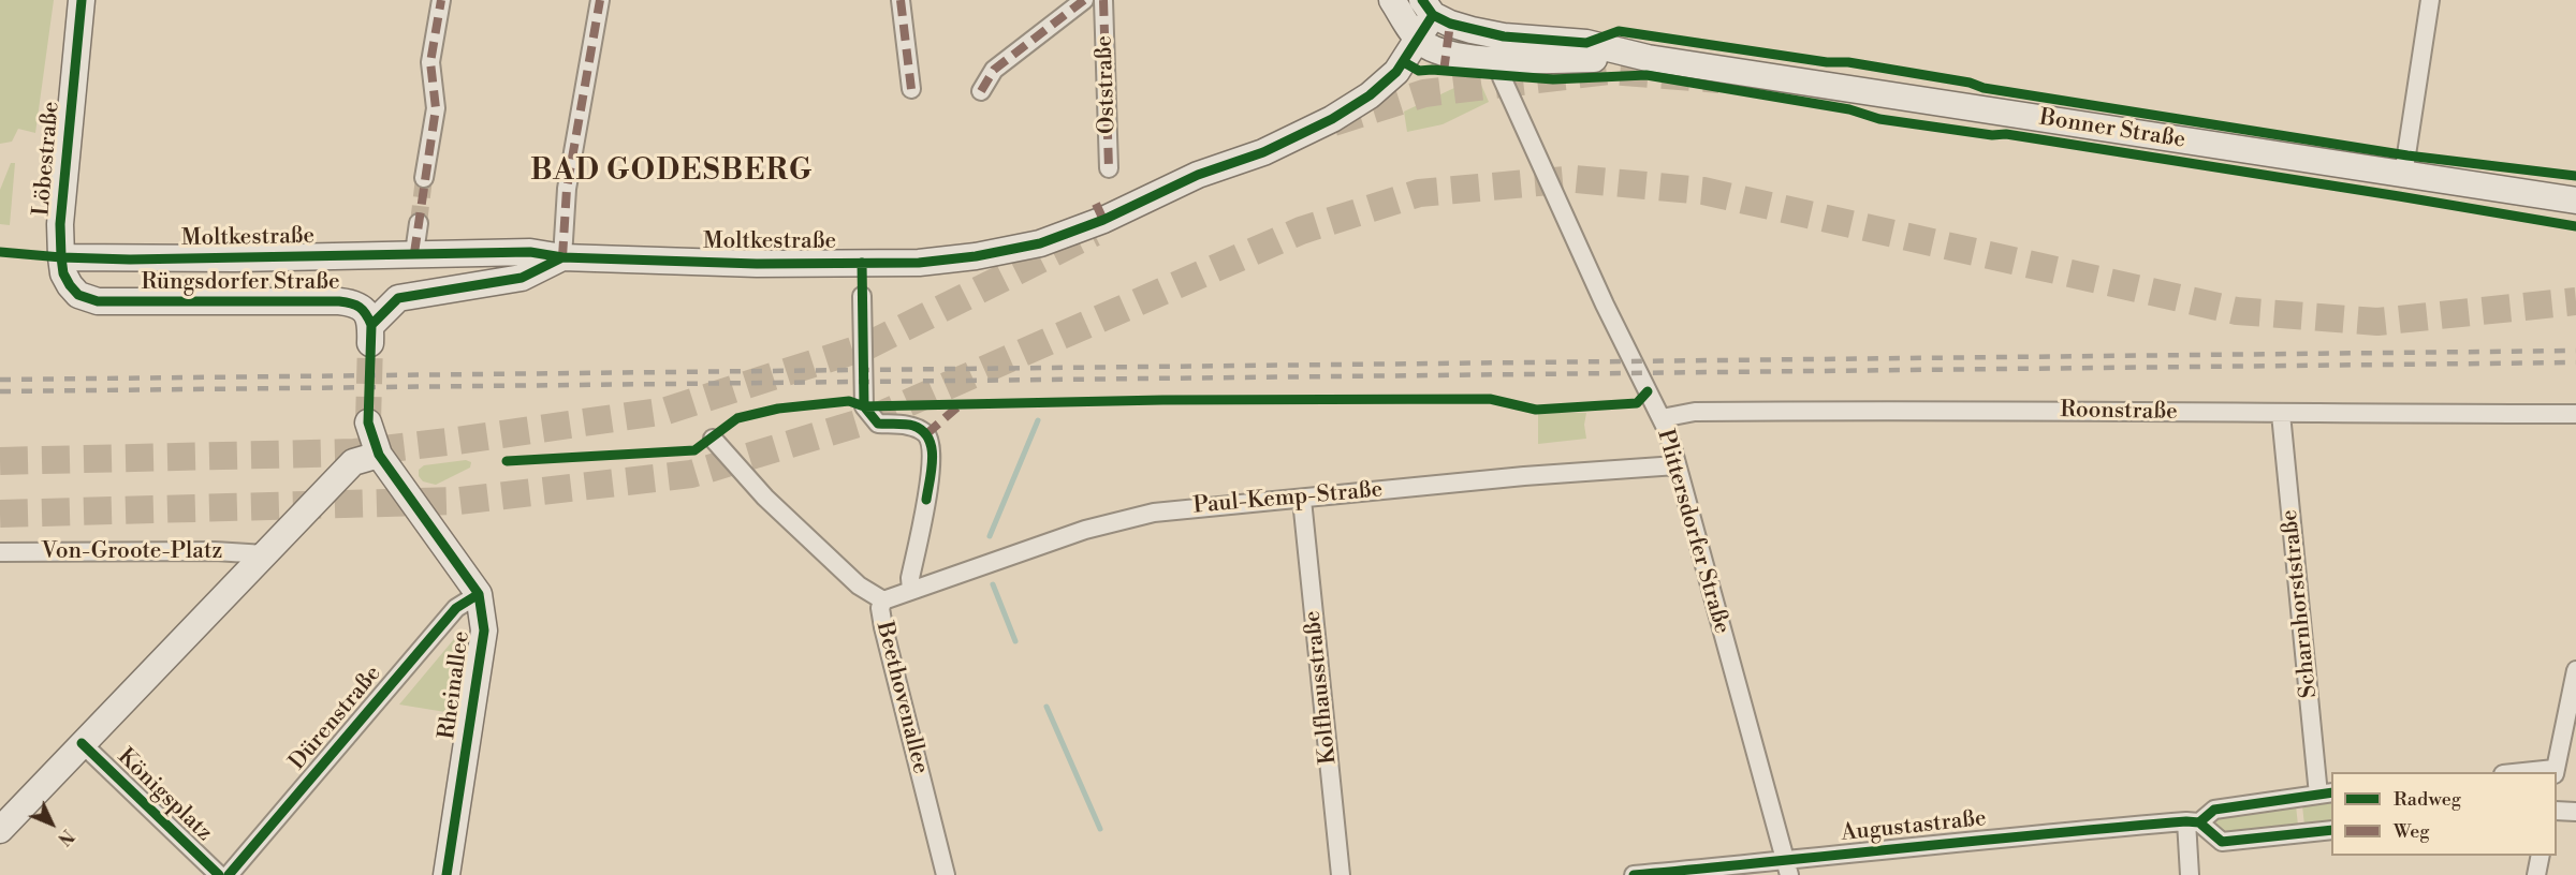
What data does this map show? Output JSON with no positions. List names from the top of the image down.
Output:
{
  "streets": {
    "street": [
      "Oststraße",
      "Bonner Straße",
      "Löbestraße",
      "Moltkestraße",
      "Rüngsdorfer Straße",
      "Roonstraße",
      "Paul-Kemp-Straße",
      "Plittersdorfer Straße",
      "Von-Groote-Platz",
      "Scharnhorststraße",
      "Rheinallee",
      "Kolfhausstraße",
      "Beethovenallee",
      "Dürenstraße",
      "Königsplatz",
      "Augustastraße"
    ]
  },
  "crossings": [
    ["Bonner Straße", "Moltkestraße"],
    ["Bonner Straße", "Plittersdorfer Straße"],
    ["Löbestraße", "Moltkestraße"],
    ["Löbestraße", "Rüngsdorfer Straße"],
    ["Moltkestraße", "Rüngsdorfer Straße"],
    ["Roonstraße", "Plittersdorfer Straße"],
    ["Roonstraße", "Scharnhorststraße"],
    ["Paul-Kemp-Straße", "Plittersdorfer Straße"],
    ["Paul-Kemp-Straße", "Kolfhausstraße"],
    ["Paul-Kemp-Straße", "Beethovenallee"],
    ["Plittersdorfer Straße", "Augustastraße"],
    ["Scharnhorststraße", "Augustastraße"],
    ["Rheinallee", "Dürenstraße"]
  ],
  "districts": ["BAD GODESBERG"],
  "legend": ["Radweg", "Weg"],
  "north": "bottom right"
}
